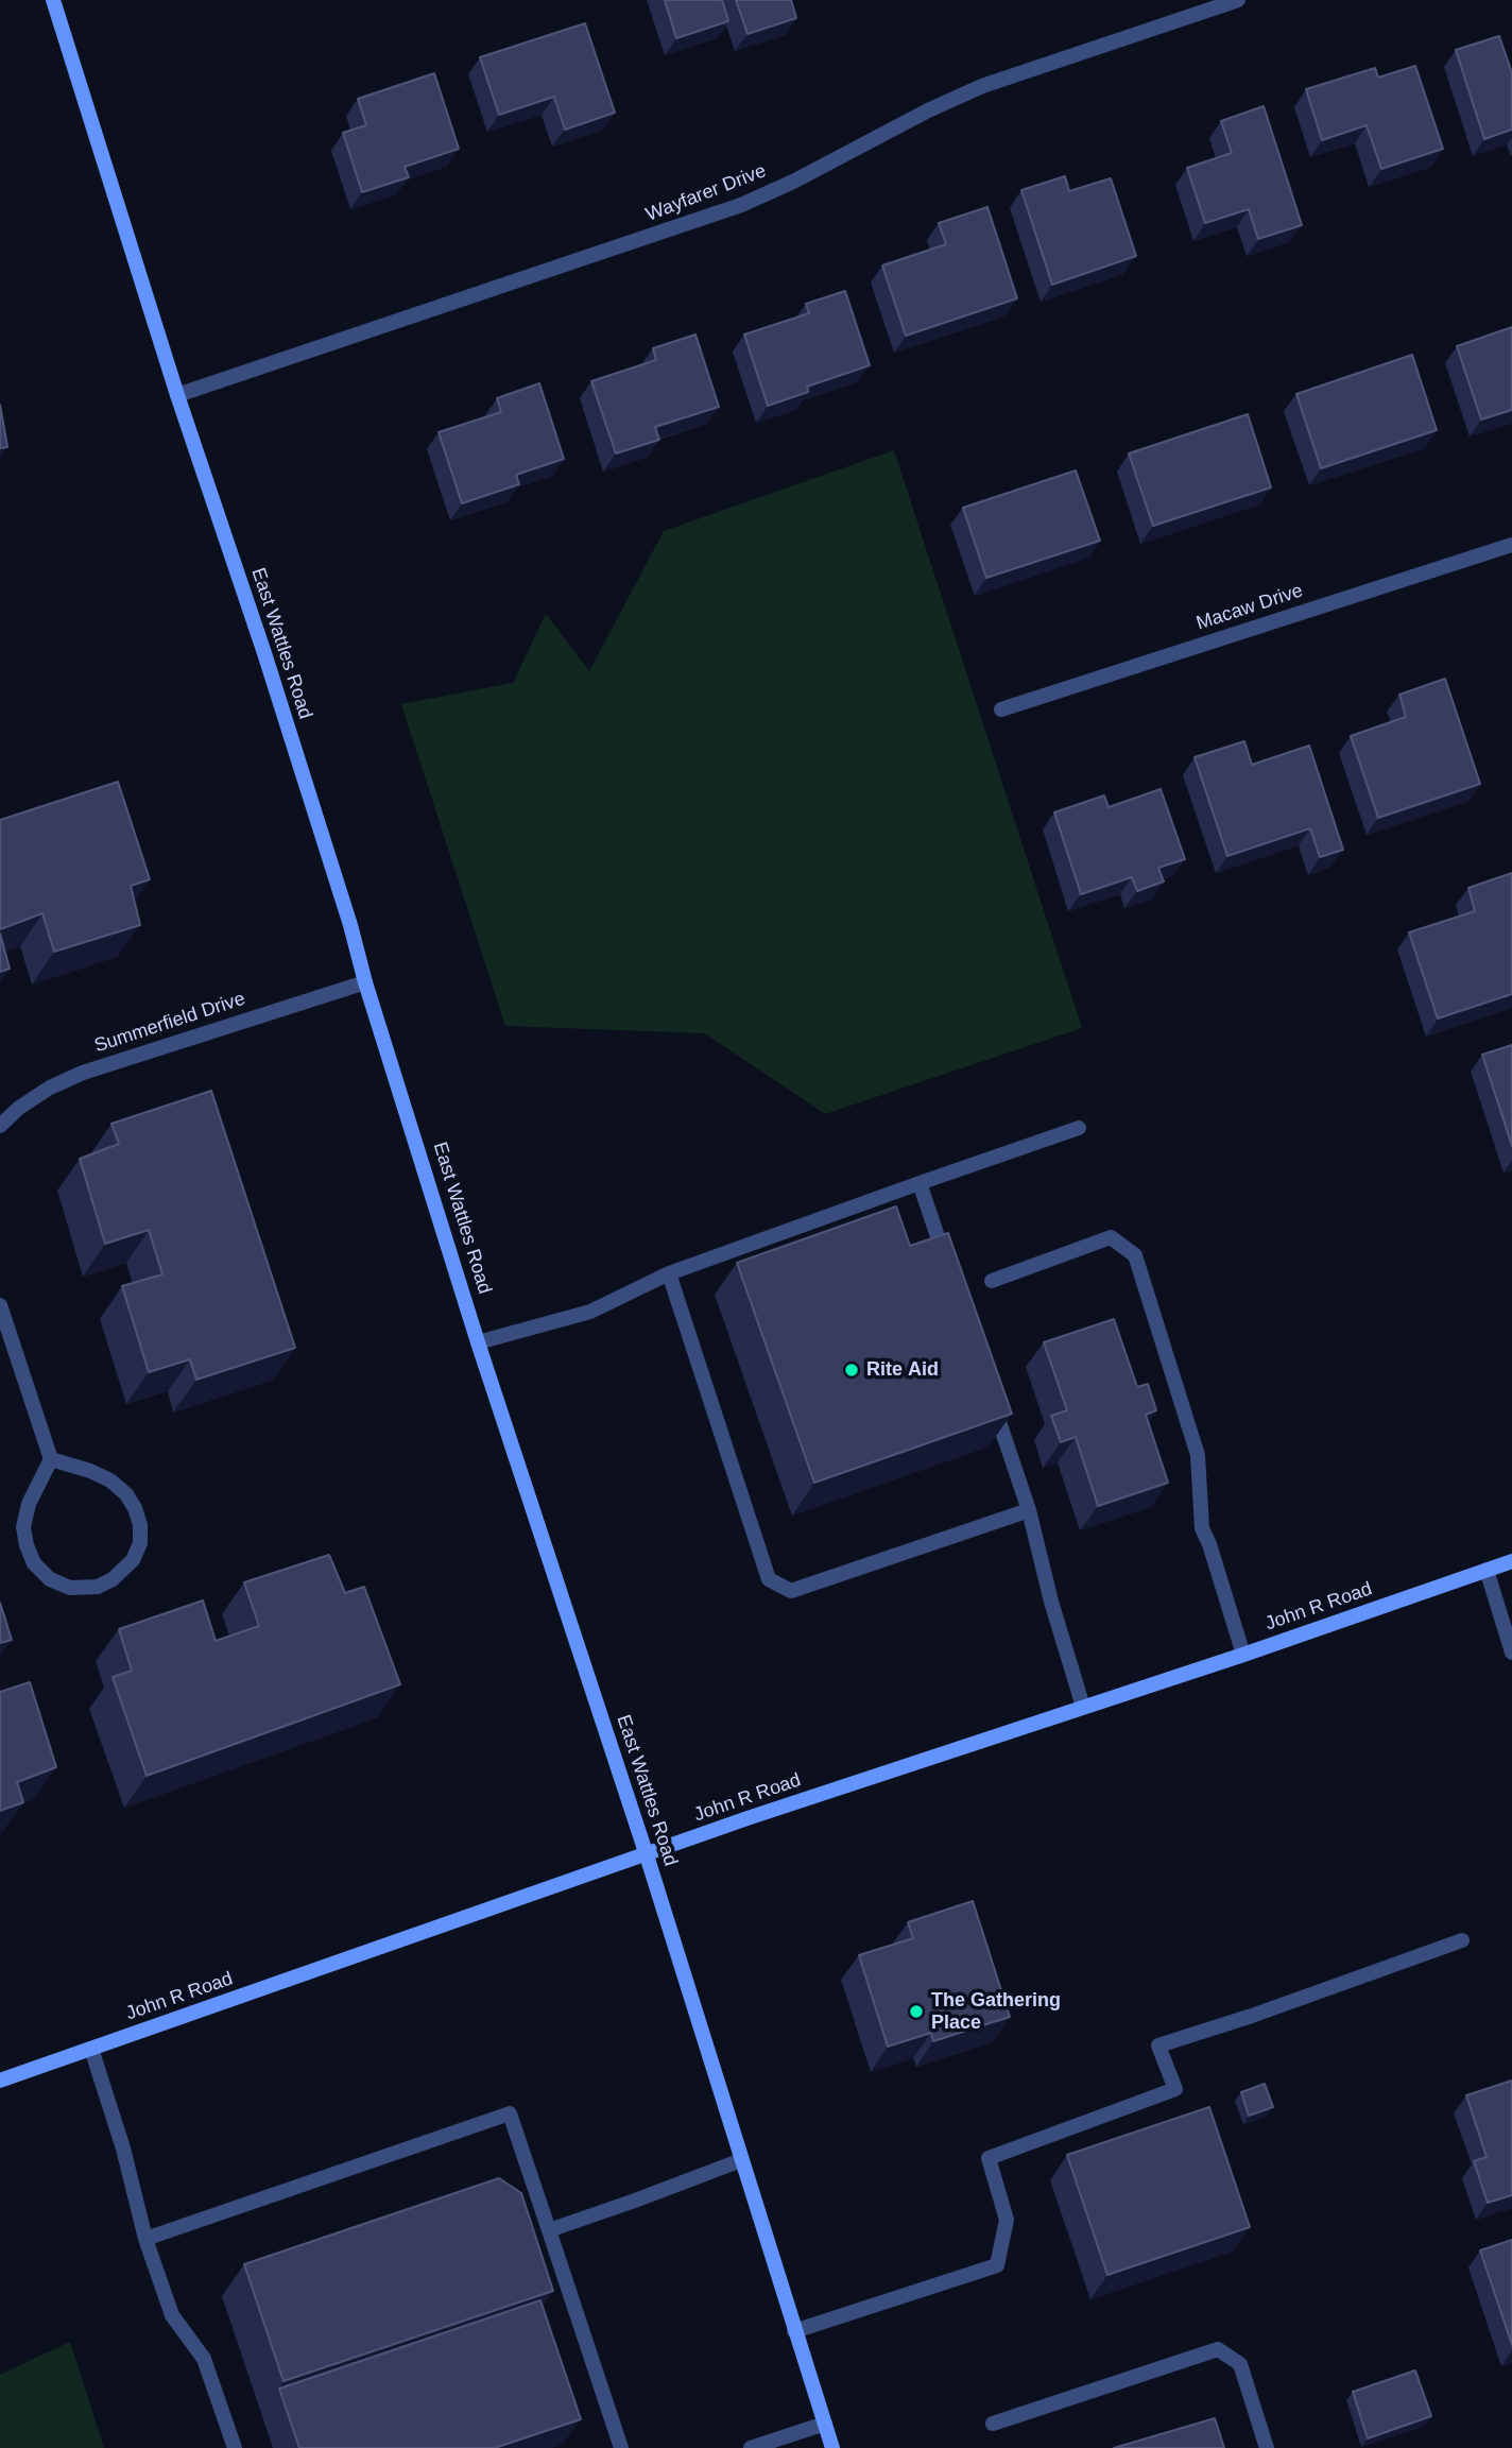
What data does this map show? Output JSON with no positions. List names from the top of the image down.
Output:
{
  "streets": {
    "main road": ["East Wattles Road", "John R Road"],
    "street": ["Wayfarer Drive", "Macaw Drive", "Summerfield Drive"]
  },
  "crossings": [
    ["Wayfarer Drive", "East Wattles Road"],
    ["East Wattles Road", "Summerfield Drive"],
    ["East Wattles Road", "John R Road"]
  ],
  "places": ["Rite Aid", "The Gathering Place"]
}
